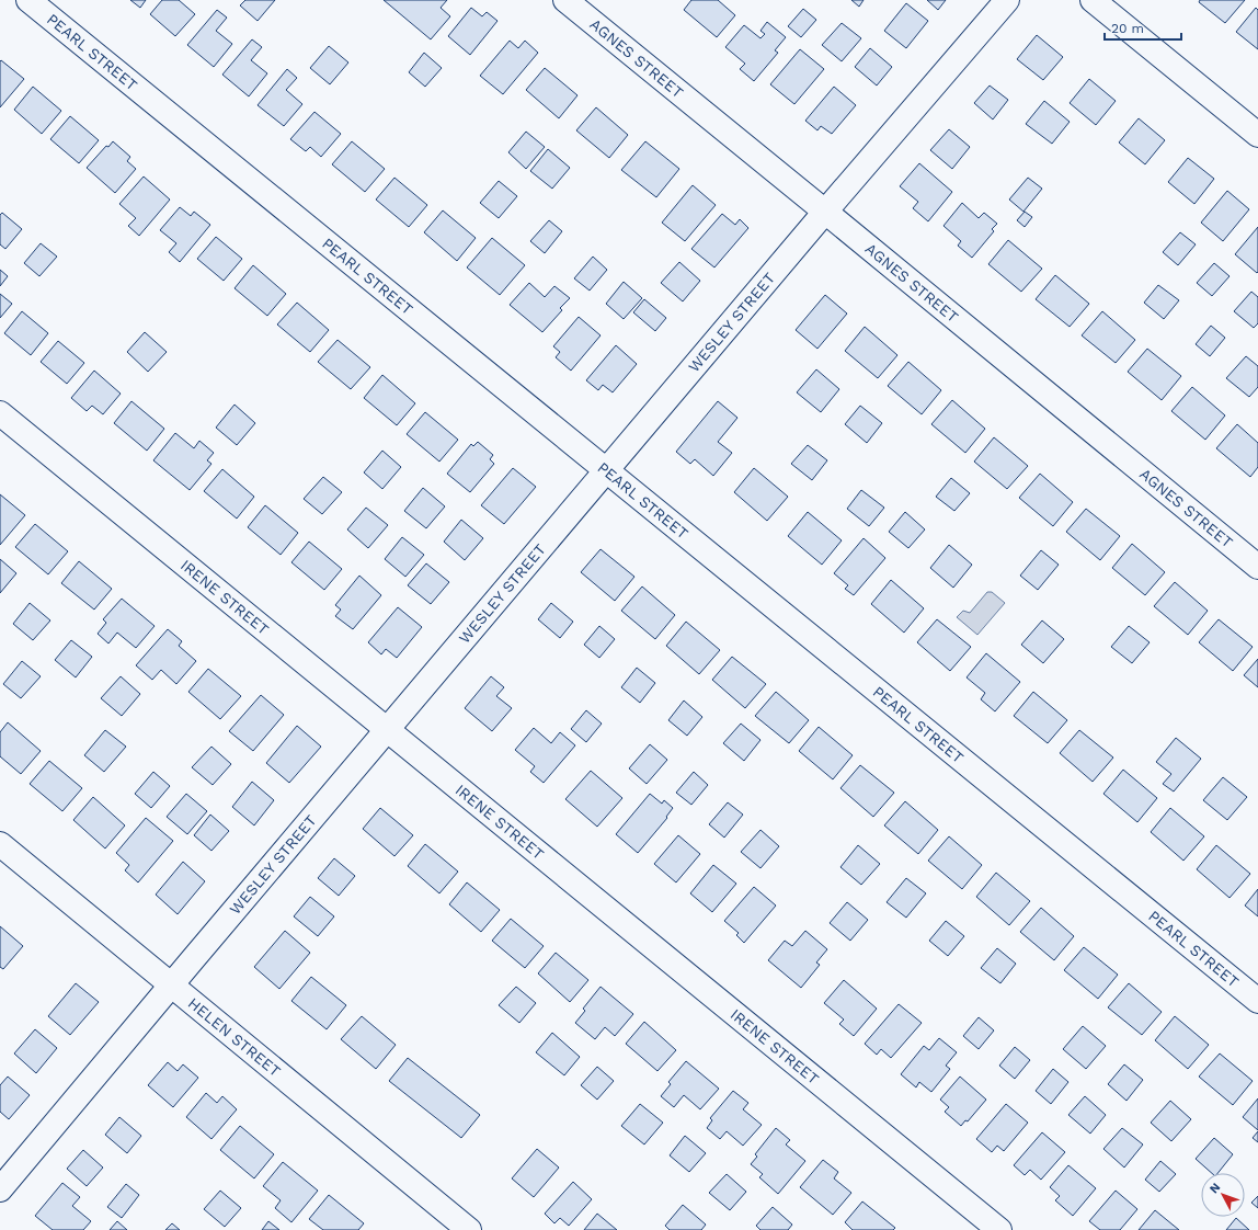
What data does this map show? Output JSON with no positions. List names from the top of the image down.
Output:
{
  "streets": {
    "street": [
      "PEARL STREET",
      "AGNES STREET",
      "WESLEY STREET",
      "IRENE STREET",
      "HELEN STREET"
    ]
  },
  "crossings": [
    ["PEARL STREET", "WESLEY STREET"],
    ["AGNES STREET", "WESLEY STREET"],
    ["WESLEY STREET", "IRENE STREET"],
    ["WESLEY STREET", "HELEN STREET"]
  ],
  "scale_bar": "20 m",
  "north": "top left"
}
